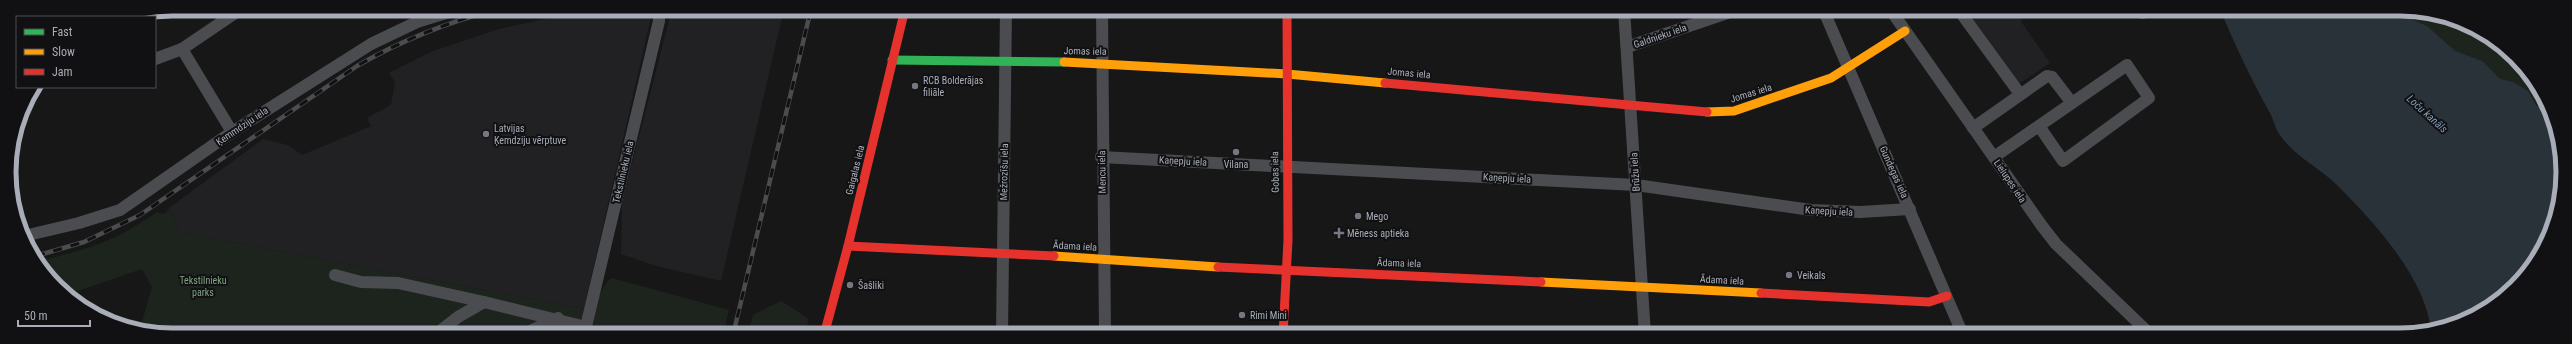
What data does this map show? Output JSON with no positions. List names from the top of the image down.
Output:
{
  "streets": {
    "street": [
      "Galdnieku iela",
      "Jomas iela",
      "Ķemmdziju iela",
      "Kaņepju iela",
      "Gaigalas iela",
      "Tekstilnieku iela",
      "Mežrozīšu iela",
      "Mencu iela",
      "Gobas iela",
      "Brūžu iela",
      "Gundegas iela",
      "Lielupes iela",
      "Ādama iela"
    ]
  },
  "crossings": [
    ["Galdnieku iela", "Brūžu iela"],
    ["Jomas iela", "Gaigalas iela"],
    ["Jomas iela", "Mežrozīšu iela"],
    ["Jomas iela", "Mencu iela"],
    ["Jomas iela", "Gobas iela"],
    ["Jomas iela", "Brūžu iela"],
    ["Jomas iela", "Gundegas iela"],
    ["Jomas iela", "Lielupes iela"],
    ["Kaņepju iela", "Mencu iela"],
    ["Kaņepju iela", "Gobas iela"],
    ["Kaņepju iela", "Brūžu iela"],
    ["Kaņepju iela", "Gundegas iela"],
    ["Gaigalas iela", "Ādama iela"],
    ["Mežrozīšu iela", "Ādama iela"],
    ["Mencu iela", "Ādama iela"],
    ["Gobas iela", "Ādama iela"],
    ["Brūžu iela", "Ādama iela"],
    ["Gundegas iela", "Ādama iela"]
  ],
  "water": ["Loču kanāls"],
  "parks": ["Tekstilnieku parks"],
  "places": {
    "other": [
      "RCB Bolderājas filiāle",
      "Latvijas Ķemdziju vērptuve",
      "Vilana",
      "Mego",
      "Veikals",
      "Šašliki",
      "Rimi Mini"
    ],
    "health": ["Mēness aptieka"]
  },
  "legend": ["Fast", "Slow", "Jam"],
  "scale_bar": "50 m"
}
